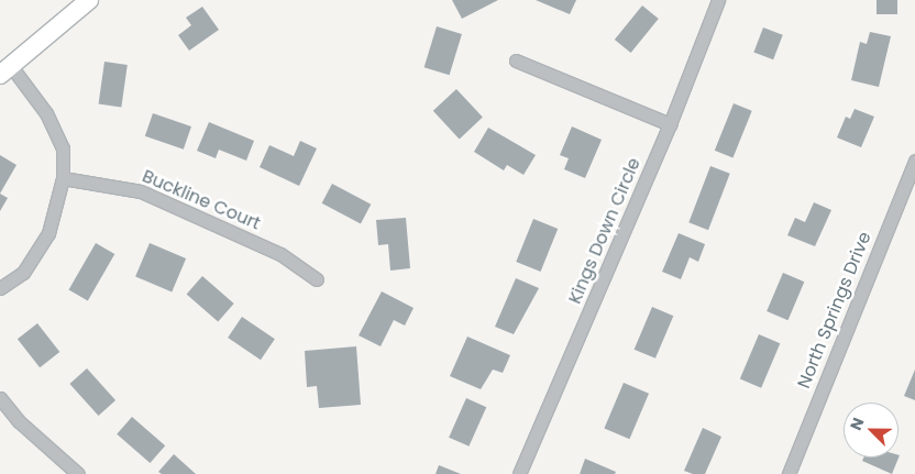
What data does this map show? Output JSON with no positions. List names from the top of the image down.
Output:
{
  "streets": {
    "street": ["Buckline Court", "Kings Down Circle", "North Springs Drive"]
  },
  "north": "top left"
}
